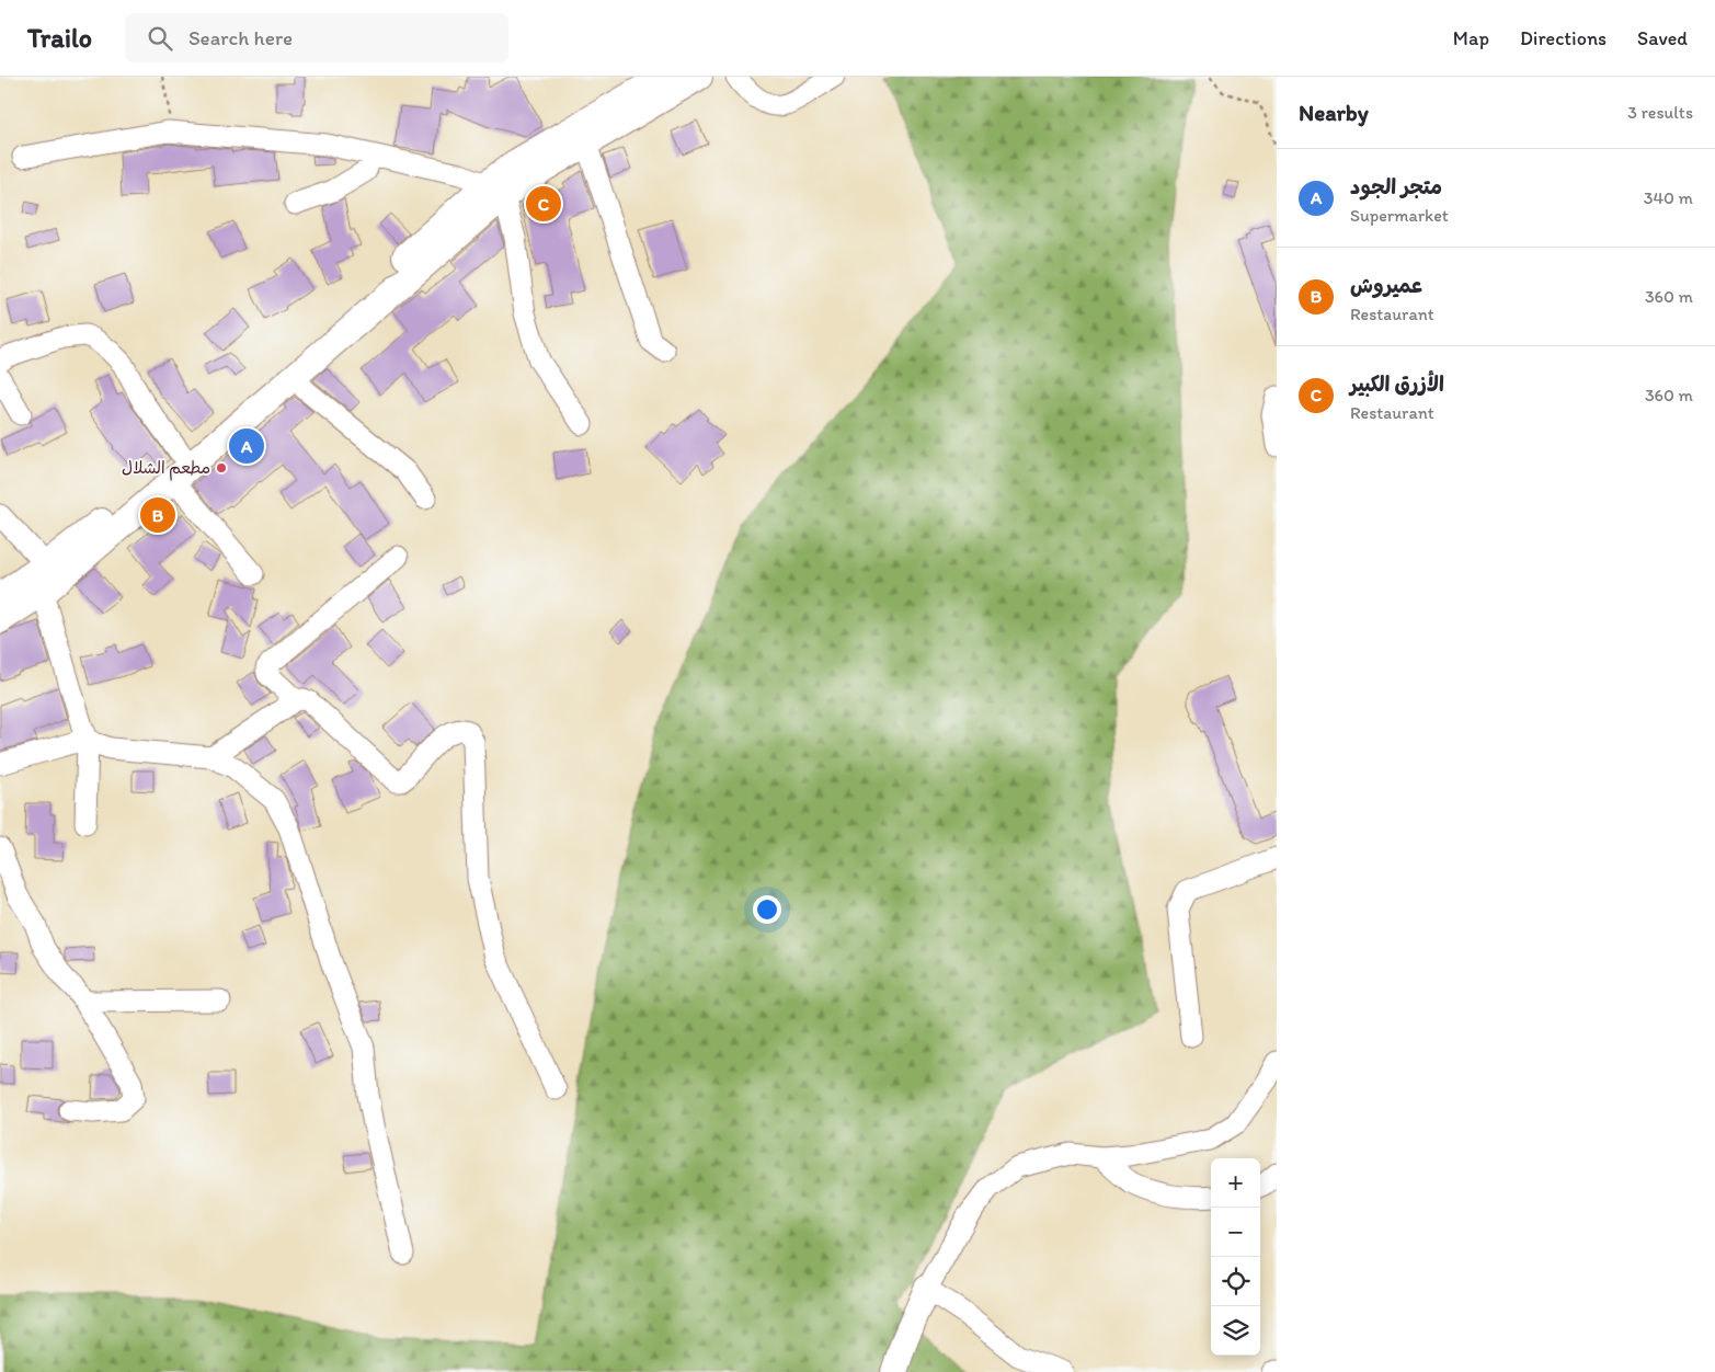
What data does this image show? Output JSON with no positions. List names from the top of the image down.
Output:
{
  "places": ["مطعم الشلال"],
  "page": {
    "header": "Trailo",
    "search": "Search here",
    "nav": ["Map", "Directions", "Saved"],
    "heading": ["Nearby", "3 results"],
    "list": [
      {
        "mark": "A",
        "name": "متجر الجود",
        "note": "Supermarket",
        "value": "340 m"
      },
      {
        "mark": "B",
        "name": "عميروش",
        "note": "Restaurant",
        "value": "360 m"
      },
      {
        "mark": "C",
        "name": "الأزرق الكبير",
        "note": "Restaurant",
        "value": "360 m"
      }
    ],
    "pins": ["C", "A", "B"],
    "map_buttons": ["+", "−"]
  }
}
